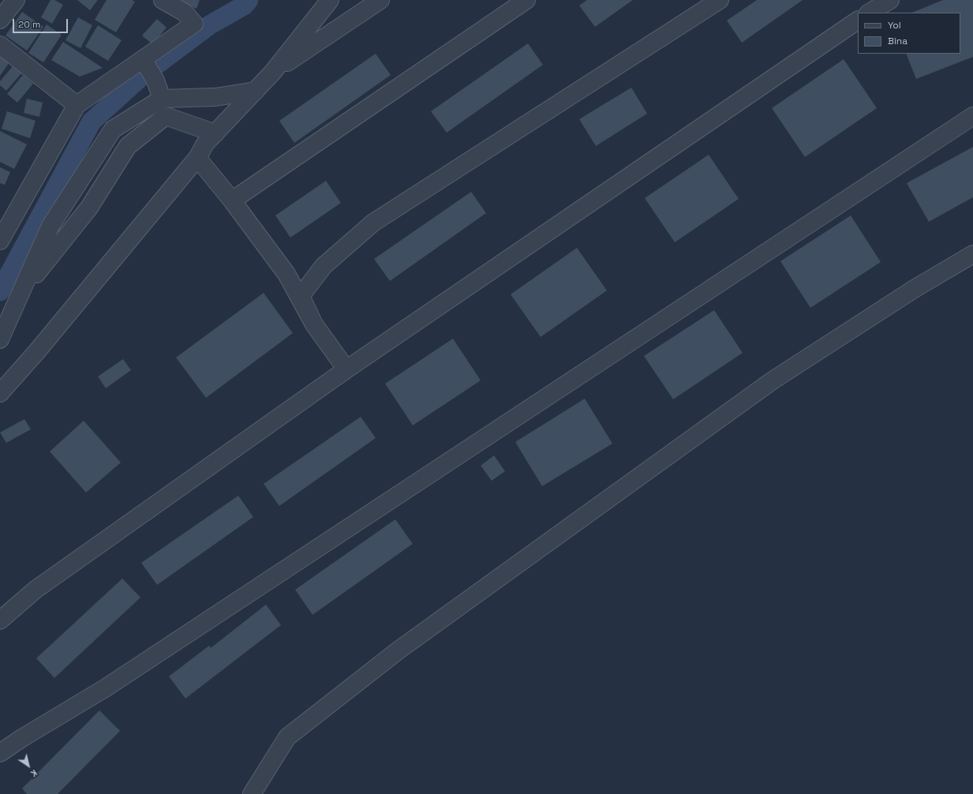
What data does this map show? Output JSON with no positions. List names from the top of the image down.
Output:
{
  "legend": ["Yol", "Bina"],
  "scale_bar": "20 m",
  "north": "bottom right"
}
